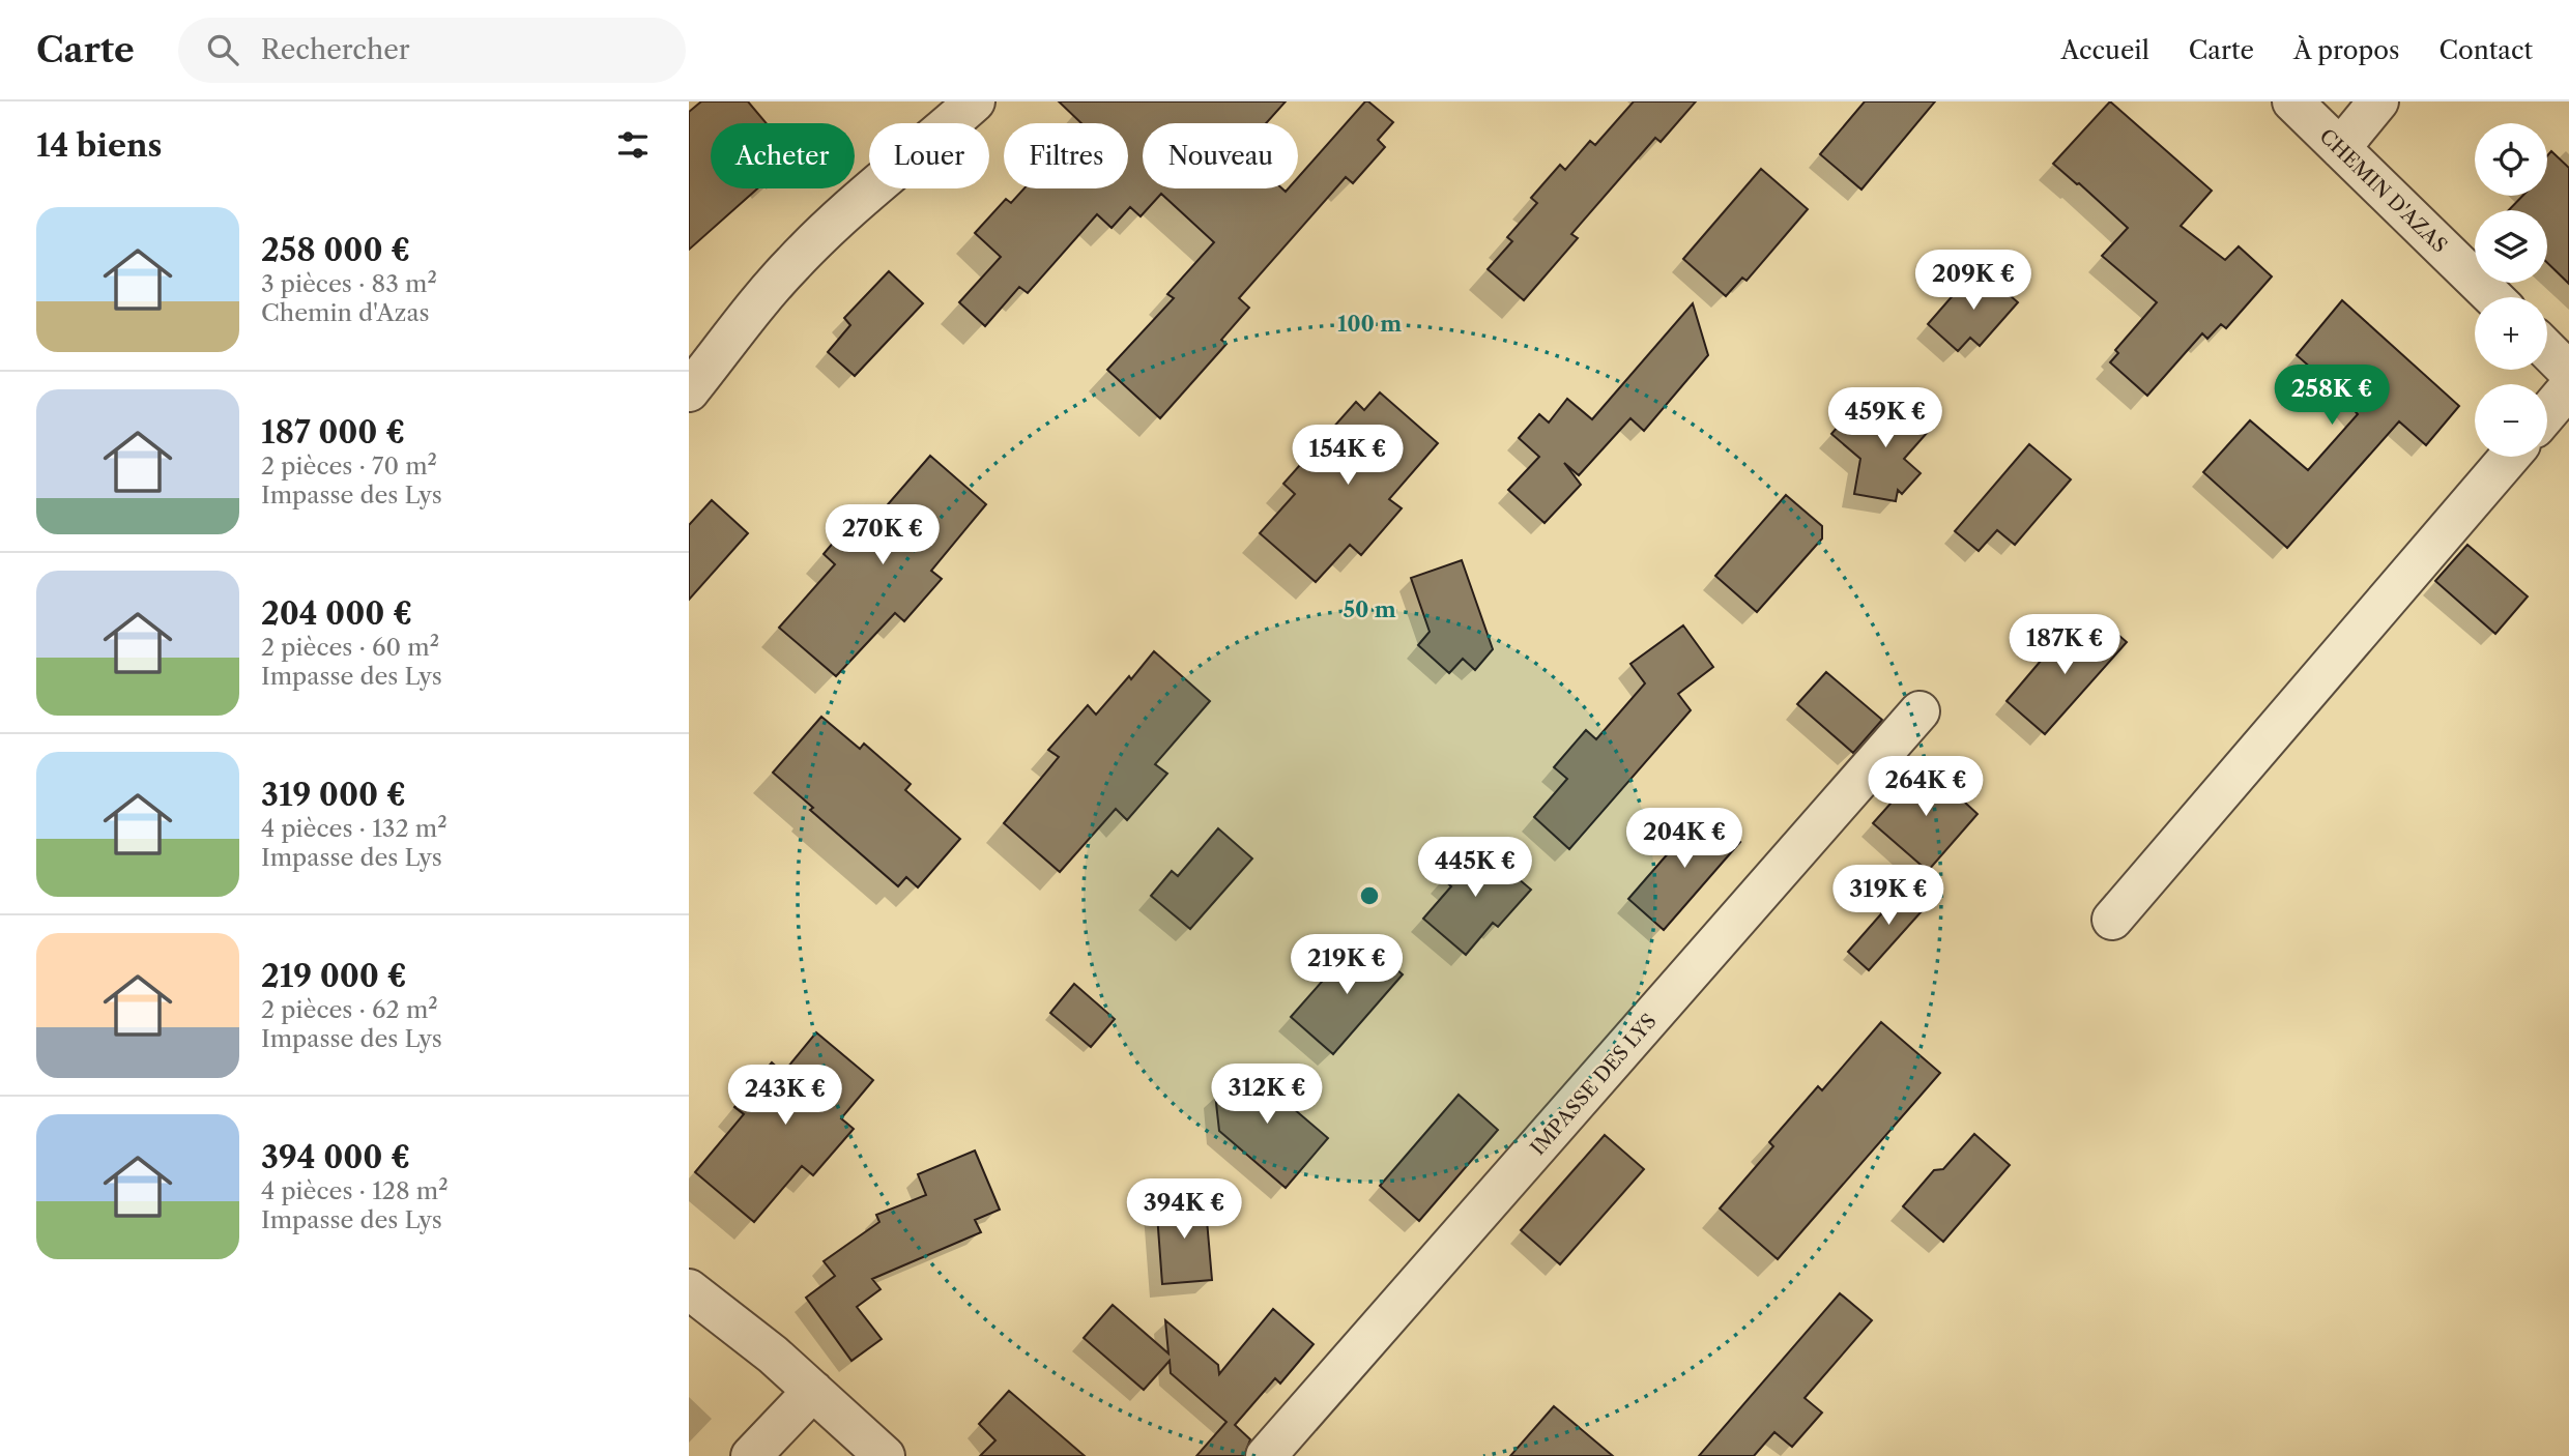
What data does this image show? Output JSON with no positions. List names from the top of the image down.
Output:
{
  "streets": {
    "street": ["CHEMIN D'AZAS", "IMPASSE DES LYS"]
  },
  "page": {
    "header": "Carte",
    "search": "Rechercher",
    "nav": [
      "Accueil",
      "Carte",
      "À propos",
      "Contact"
    ],
    "heading": "14 biens",
    "map_buttons": ["+", "−"],
    "chip": [
      "Acheter",
      "Louer",
      "Filtres",
      "Nouveau"
    ],
    "list": [
      {
        "name": "258 000 €",
        "note": "3 pièces · 83 m² · Chemin d'Azas"
      },
      {
        "name": "187 000 €",
        "note": "2 pièces · 70 m² · Impasse des Lys"
      },
      {
        "name": "204 000 €",
        "note": "2 pièces · 60 m² · Impasse des Lys"
      },
      {
        "name": "319 000 €",
        "note": "4 pièces · 132 m² · Impasse des Lys"
      },
      {
        "name": "219 000 €",
        "note": "2 pièces · 62 m² · Impasse des Lys"
      },
      {
        "name": "394 000 €",
        "note": "4 pièces · 128 m² · Impasse des Lys"
      }
    ],
    "price": [
      "209K €",
      "258K €",
      "459K €",
      "154K €",
      "270K €",
      "187K €",
      "264K €",
      "204K €",
      "445K €",
      "319K €",
      "219K €",
      "312K €",
      "243K €",
      "394K €"
    ]
  },
  "rings": ["100 m", "50 m"]
}
